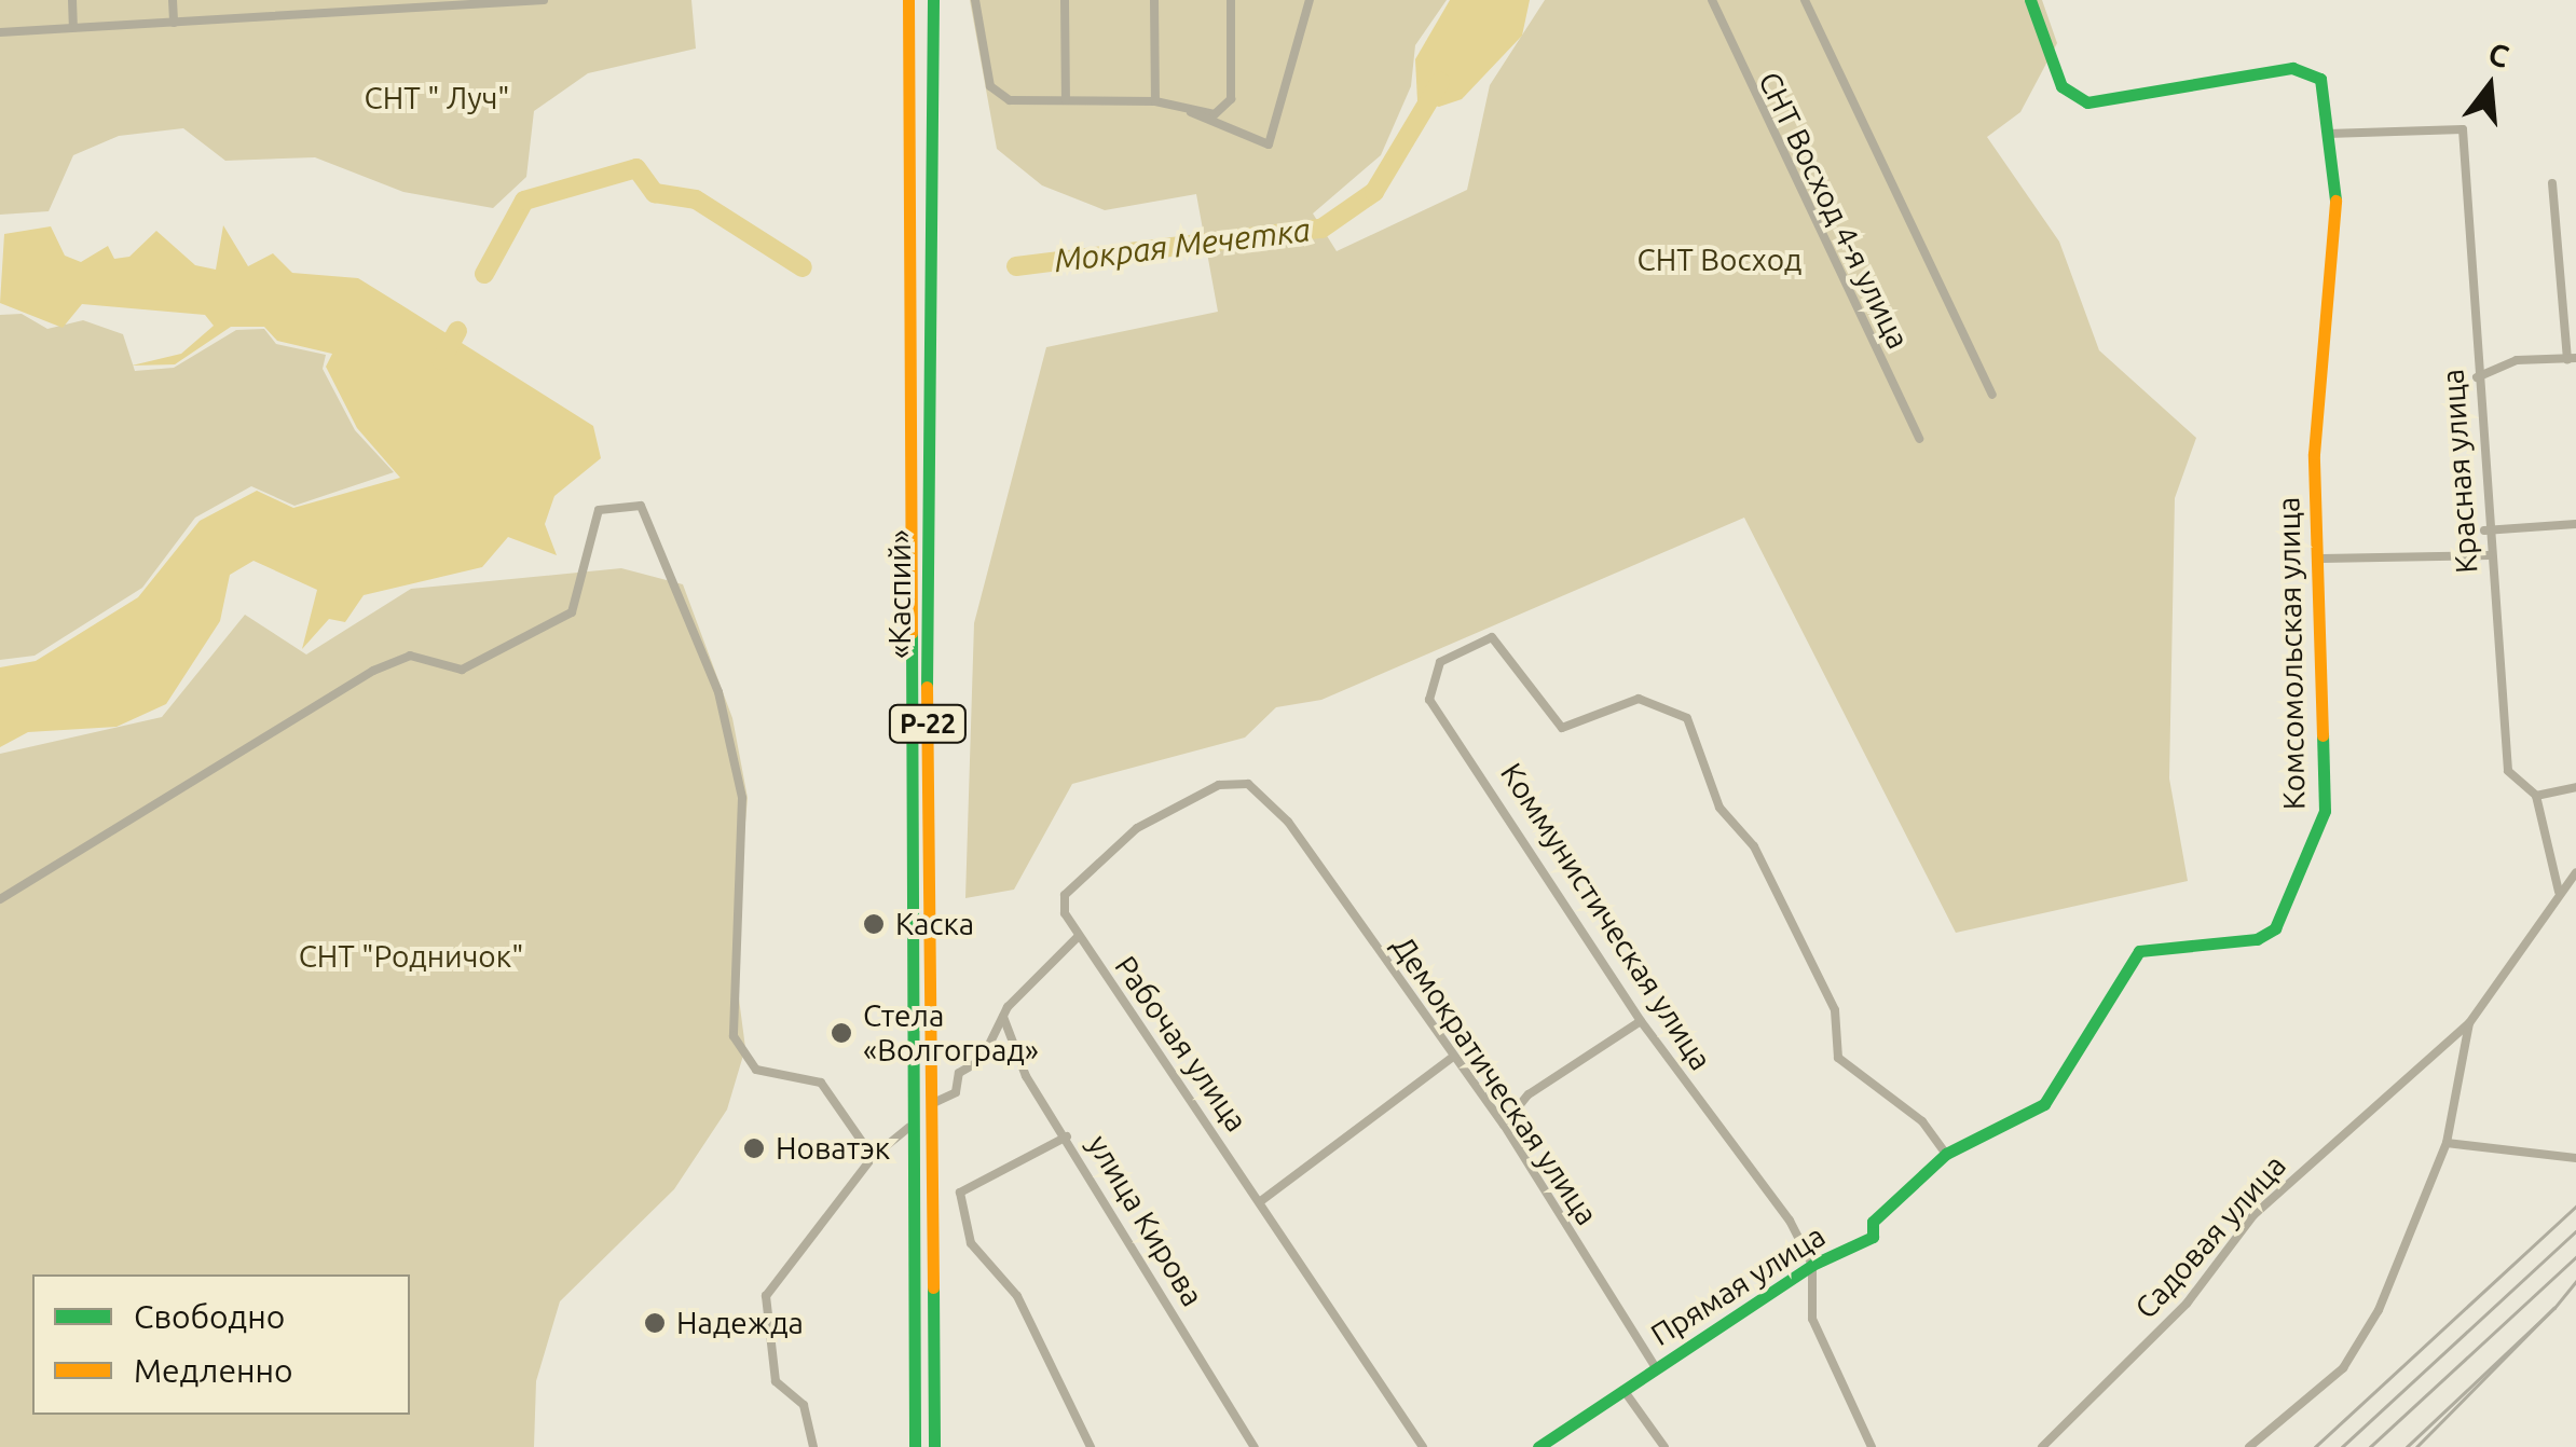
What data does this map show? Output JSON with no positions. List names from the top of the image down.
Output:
{
  "streets": {
    "main road": [
      "«Каспий»",
      "Комсомольская улица",
      "Р-22",
      "Прямая улица"
    ],
    "street": [
      "СНТ Восход 4-я улица",
      "Красная улица",
      "Коммунистическая улица",
      "Рабочая улица",
      "Демократическая улица",
      "улица Кирова",
      "Садовая улица"
    ]
  },
  "crossings": [
    ["Красная улица", "Комсомольская улица"],
    ["Комсомольская улица", "Коммунистическая улица"],
    ["Комсомольская улица", "Прямая улица"],
    ["Коммунистическая улица", "Прямая улица"],
    ["Рабочая улица", "Демократическая улица"],
    ["Демократическая улица", "Прямая улица"]
  ],
  "water": ["Мокрая Мечетка"],
  "parks": ["СНТ \" Луч\"", "СНТ Восход", "СНТ \"Родничок\""],
  "places": [
    "Каска",
    "Стела «Волгоград»",
    "Новатэк",
    "Надежда"
  ],
  "legend": ["Свободно", "Медленно"],
  "north": "top"
}
